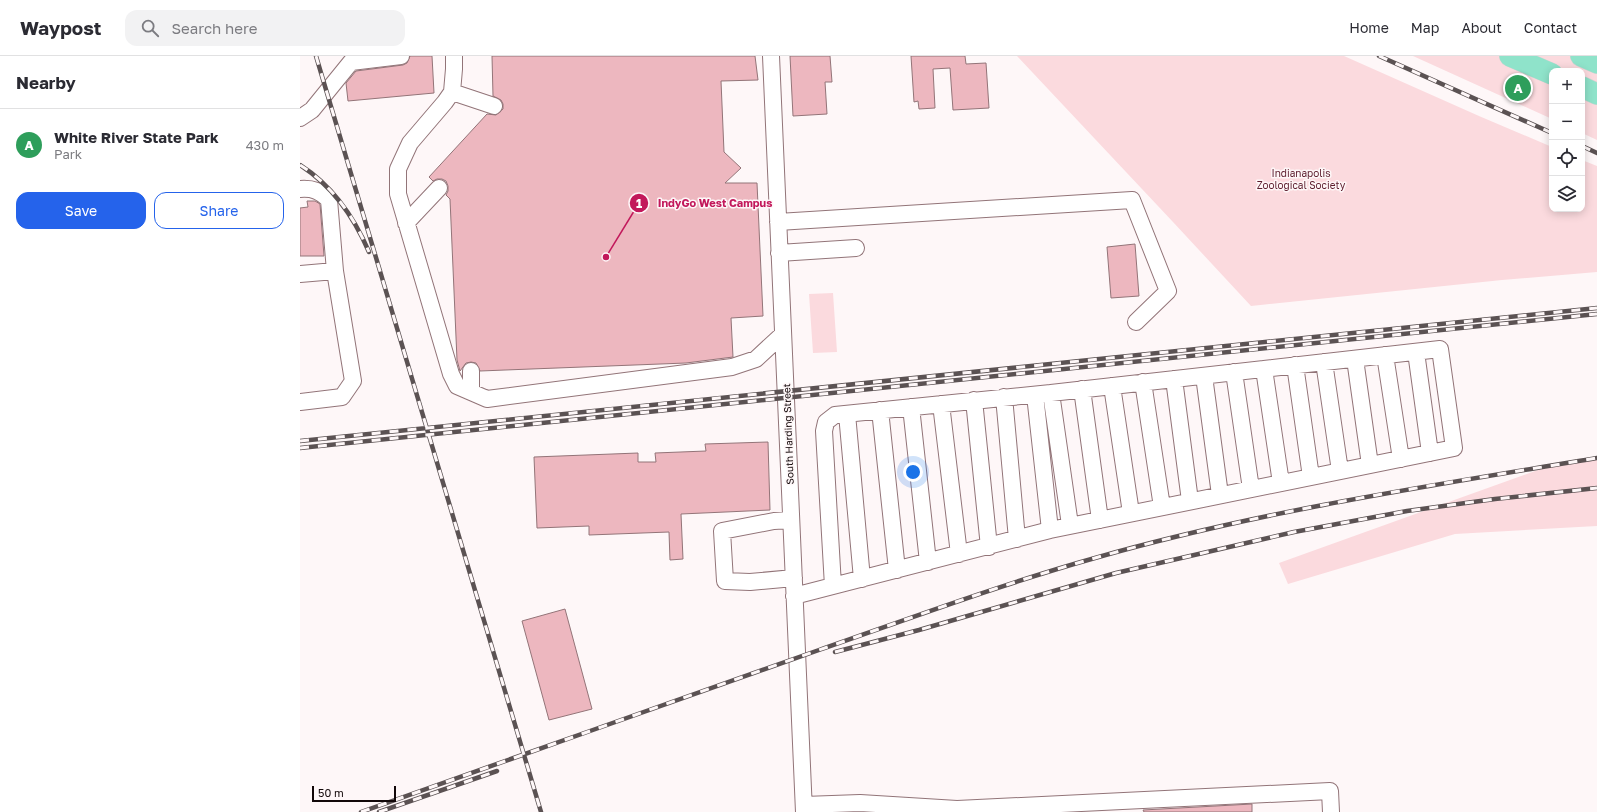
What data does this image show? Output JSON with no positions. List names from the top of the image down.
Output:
{
  "streets": {
    "street": ["South Harding Street"]
  },
  "parks": ["Indianapolis Zoological Society"],
  "places": ["IndyGo West Campus"],
  "scale_bar": "50 m",
  "page": {
    "header": "Waypost",
    "search": "Search here",
    "nav": [
      "Home",
      "Map",
      "About",
      "Contact"
    ],
    "heading": "Nearby",
    "map_buttons": ["+", "−"],
    "pins": "A",
    "list": [
      {
        "mark": "A",
        "name": "White River State Park",
        "note": "Park",
        "value": "430 m"
      }
    ],
    "buttons": ["Save", "Share"],
    "scale": "50 m"
  }
}
